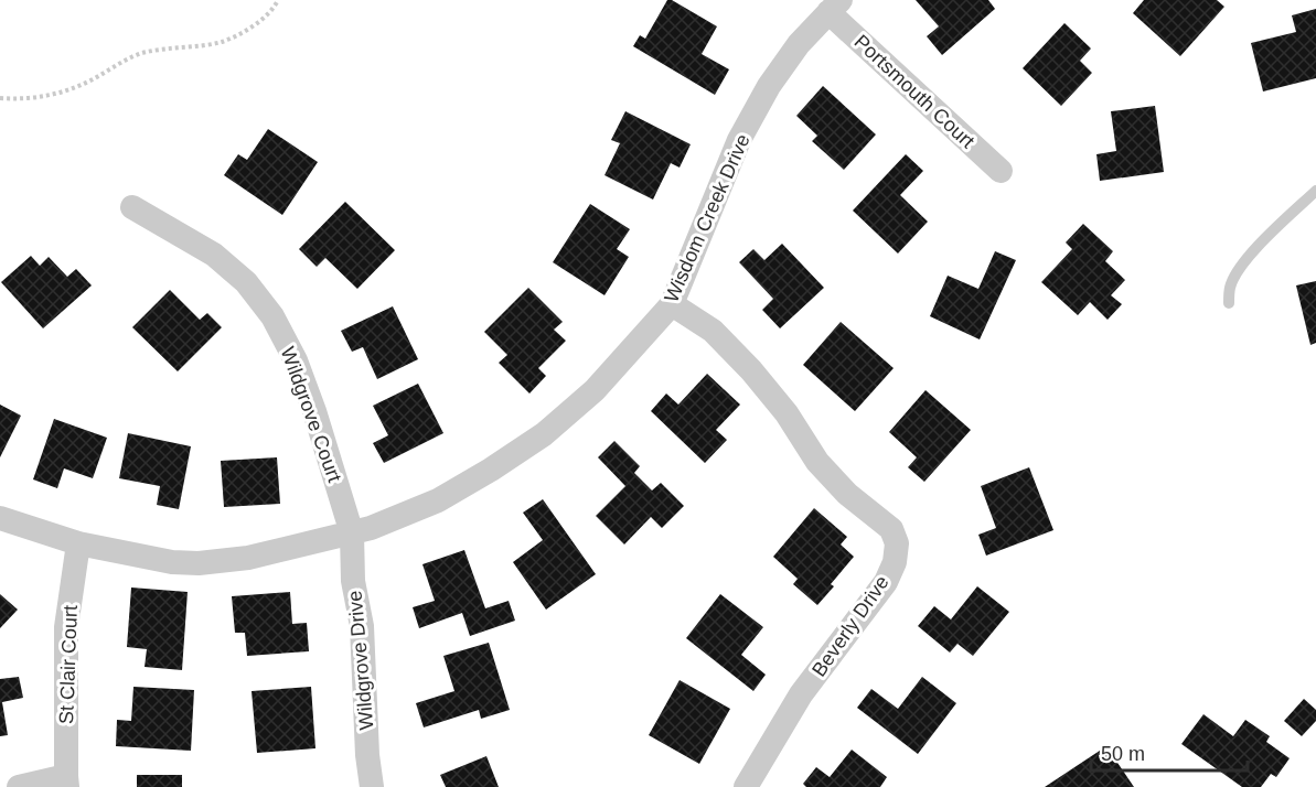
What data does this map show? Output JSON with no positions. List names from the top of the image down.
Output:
{
  "streets": {
    "street": [
      "Portsmouth Court",
      "Wisdom Creek Drive",
      "Wildgrove Court",
      "Beverly Drive",
      "Wildgrove Drive",
      "St Clair Court"
    ]
  },
  "crossings": [
    ["Portsmouth Court", "Wisdom Creek Drive"],
    ["Wisdom Creek Drive", "Wildgrove Court"],
    ["Wisdom Creek Drive", "Beverly Drive"],
    ["Wisdom Creek Drive", "Wildgrove Drive"],
    ["Wisdom Creek Drive", "St Clair Court"],
    ["Wildgrove Court", "Wildgrove Drive"]
  ],
  "scale_bar": "50 m"
}
